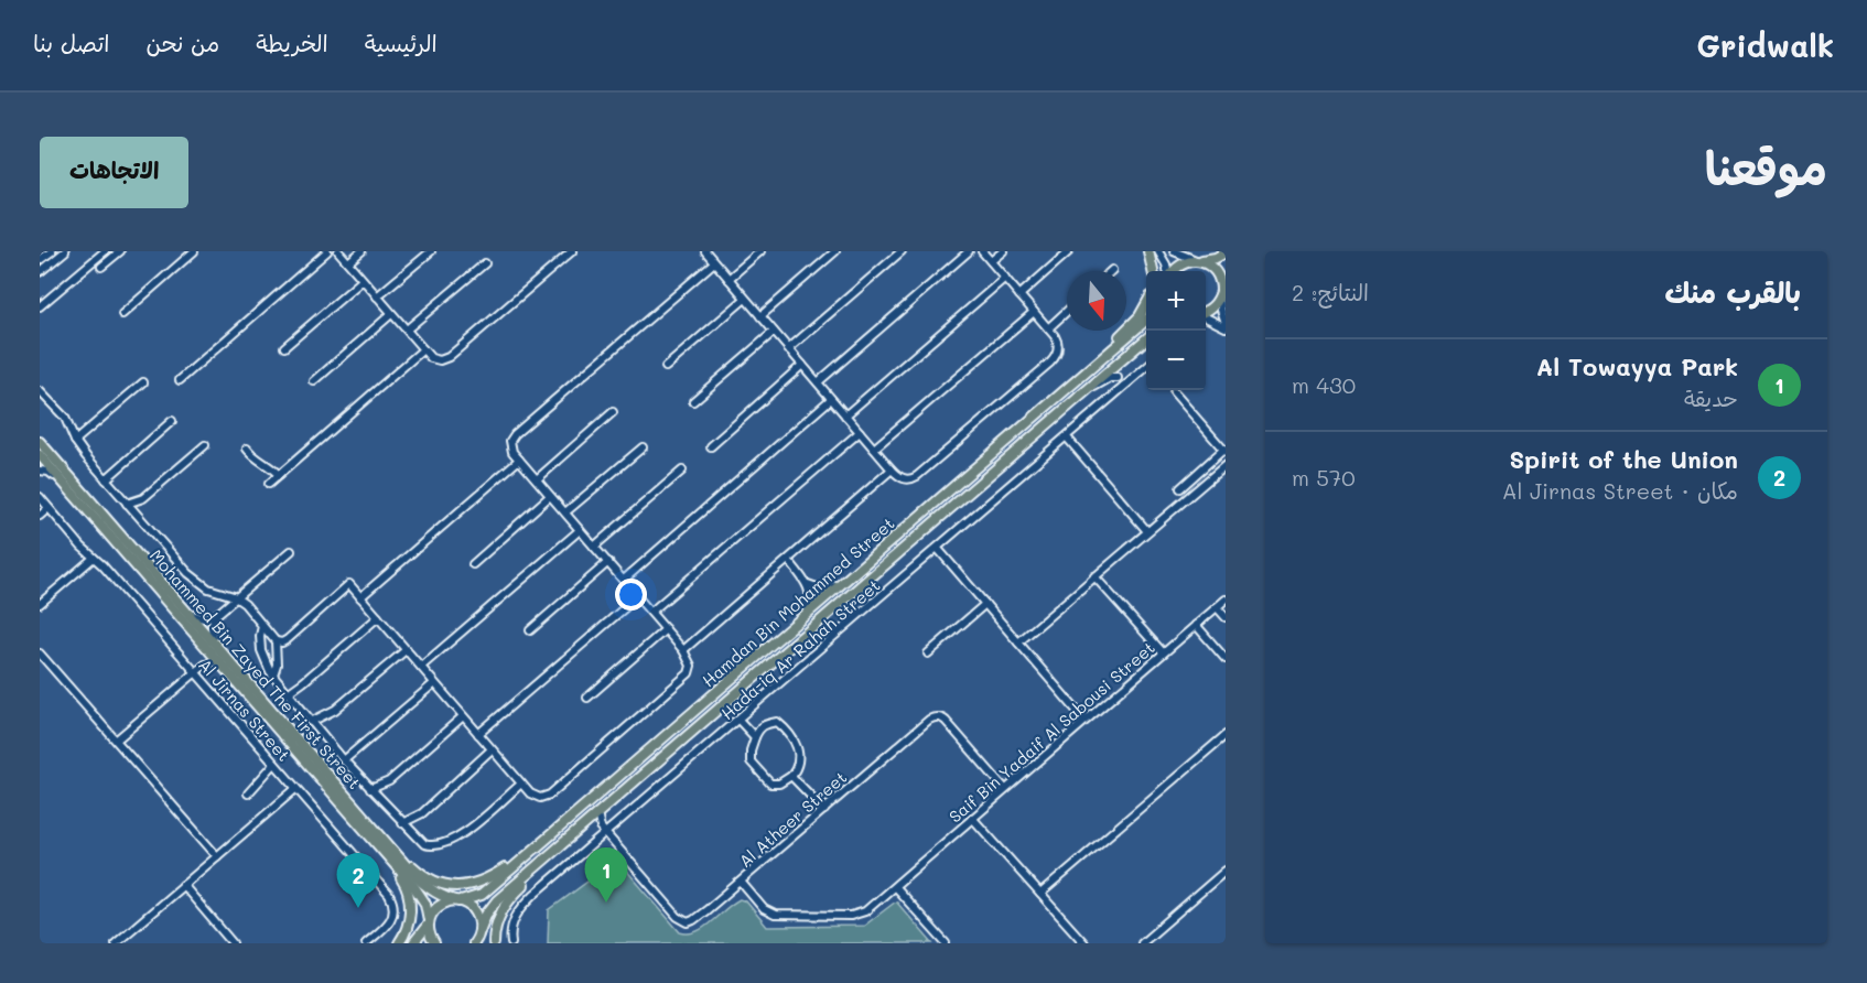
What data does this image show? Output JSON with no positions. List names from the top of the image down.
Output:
{
  "streets": {
    "main road": ["Hamdan Bin Mohammed Street", "Mohammed Bin Zayed The First Street"],
    "street": [
      "Hada-iq Ar Rahah Street",
      "Al Jirnas Street",
      "Saif Bin Yadaif Al Sabousi Street",
      "Al Atheer Street"
    ]
  },
  "crossings": [
    ["Hamdan Bin Mohammed Street", "Mohammed Bin Zayed The First Street"],
    ["Hamdan Bin Mohammed Street", "Al Atheer Street"],
    ["Hada-iq Ar Rahah Street", "Al Atheer Street"],
    ["Saif Bin Yadaif Al Sabousi Street", "Al Atheer Street"]
  ],
  "north": "bottom",
  "page": {
    "header": "Gridwalk",
    "nav": [
      "الرئيسية",
      "الخريطة",
      "من نحن",
      "اتصل بنا"
    ],
    "title": "موقعنا",
    "buttons": "الاتجاهات",
    "heading": ["بالقرب منك", "النتائج: 2"],
    "map_buttons": ["+", "−"],
    "list": [
      {
        "mark": "1",
        "name": "Al Towayya Park",
        "note": "حديقة",
        "value": "430 m"
      },
      {
        "mark": "2",
        "name": "Spirit of the Union",
        "note": "مكان · Al Jirnas Street",
        "value": "570 m"
      }
    ],
    "pins": ["1", "2"]
  }
}
